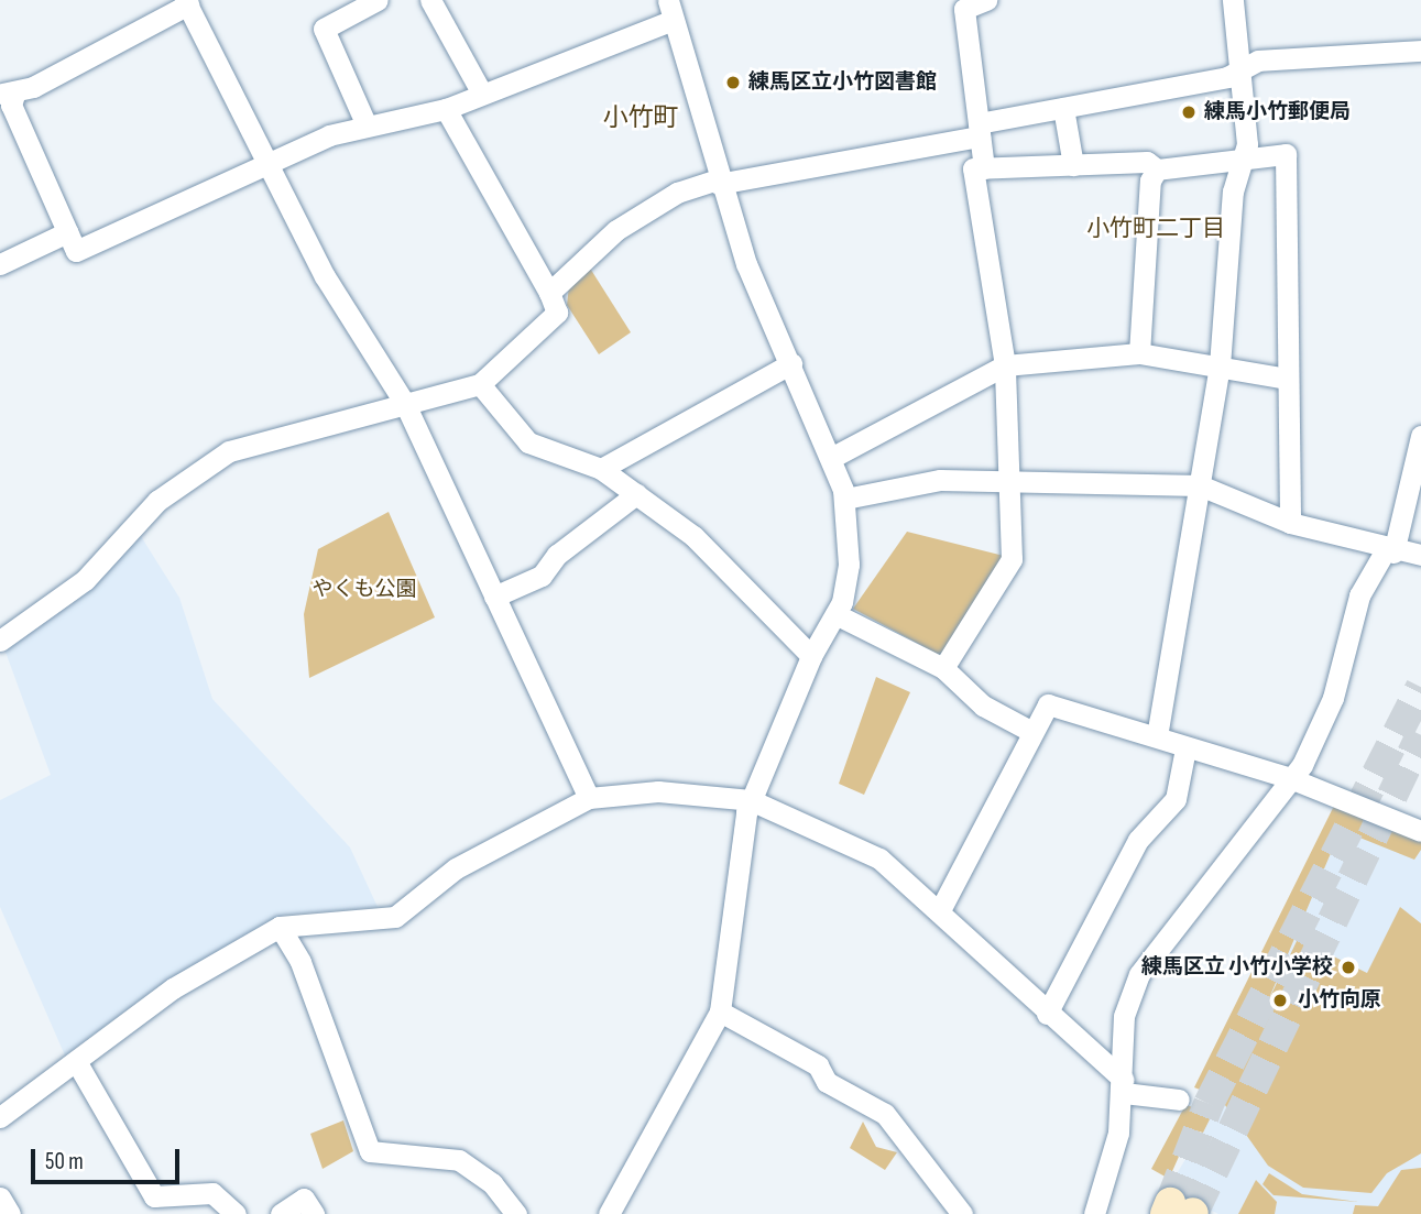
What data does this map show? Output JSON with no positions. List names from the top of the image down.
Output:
{
  "districts": ["小竹町", "小竹町二丁目"],
  "parks": ["やくも公園"],
  "places": [
    "練馬区立小竹図書館",
    "練馬小竹郵便局",
    "練馬区立 小竹小学校",
    "小竹向原"
  ],
  "scale_bar": "50 m"
}
